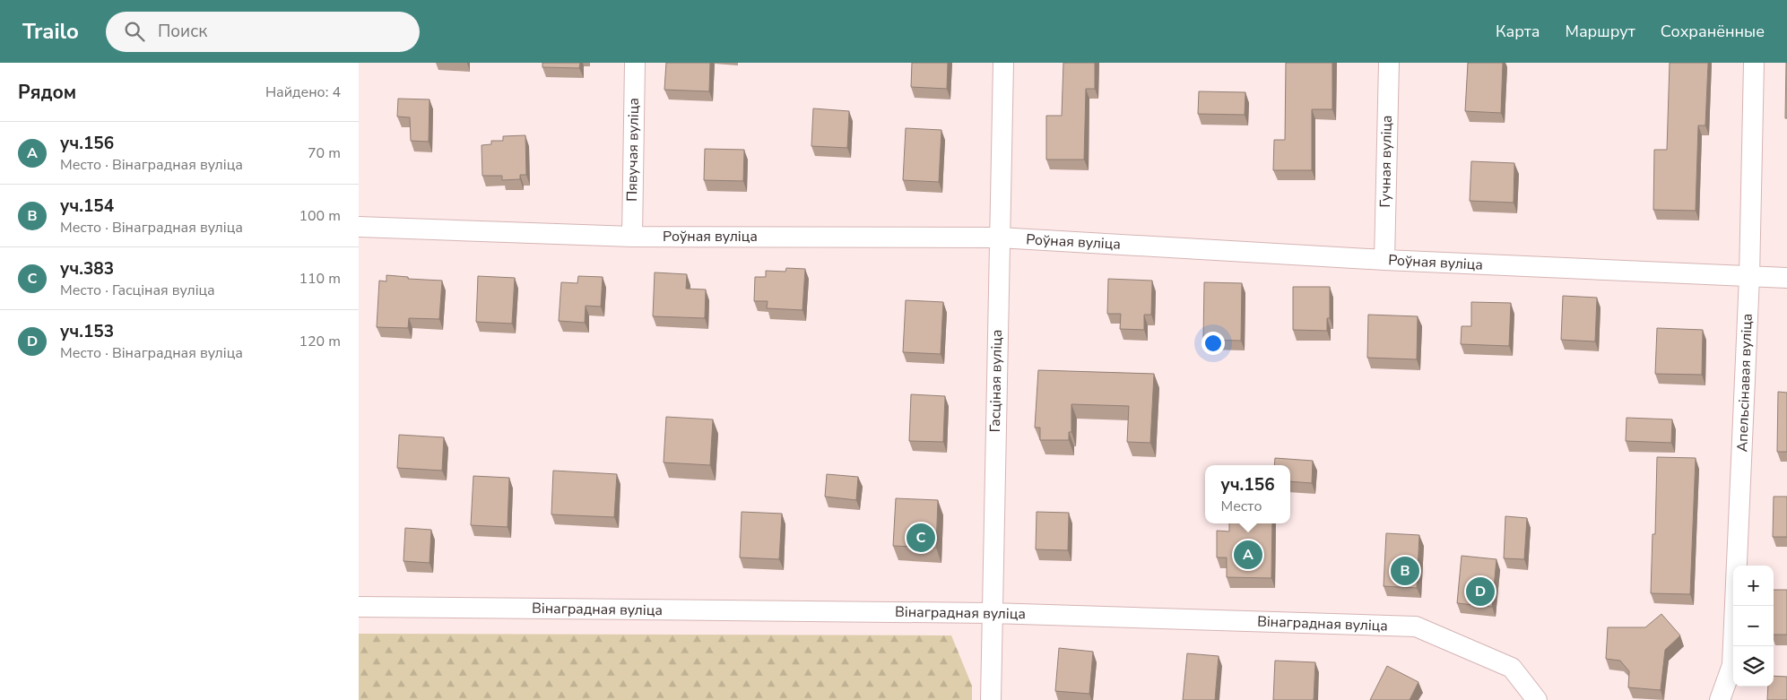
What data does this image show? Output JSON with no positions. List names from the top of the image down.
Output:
{
  "streets": {
    "street": [
      "Пявучая вуліца",
      "Гучная вуліца",
      "Роўная вуліца",
      "Гасціная вуліца",
      "Апельсінавая вуліца",
      "Вінаградная вуліца"
    ]
  },
  "crossings": [
    ["Пявучая вуліца", "Роўная вуліца"],
    ["Гучная вуліца", "Роўная вуліца"],
    ["Роўная вуліца", "Гасціная вуліца"],
    ["Роўная вуліца", "Апельсінавая вуліца"],
    ["Гасціная вуліца", "Вінаградная вуліца"]
  ],
  "page": {
    "header": "Trailo",
    "search": "Поиск",
    "nav": ["Карта", "Маршрут", "Сохранённые"],
    "heading": ["Рядом", "Найдено: 4"],
    "list": [
      {
        "mark": "A",
        "name": "уч.156",
        "note": "Место · Вінаградная вуліца",
        "value": "70 m"
      },
      {
        "mark": "B",
        "name": "уч.154",
        "note": "Место · Вінаградная вуліца",
        "value": "100 m"
      },
      {
        "mark": "C",
        "name": "уч.383",
        "note": "Место · Гасціная вуліца",
        "value": "110 m"
      },
      {
        "mark": "D",
        "name": "уч.153",
        "note": "Место · Вінаградная вуліца",
        "value": "120 m"
      }
    ],
    "popup": ["уч.156", "Место"],
    "pins": [
      "C",
      "A",
      "B",
      "D"
    ],
    "map_buttons": ["+", "−"]
  }
}
